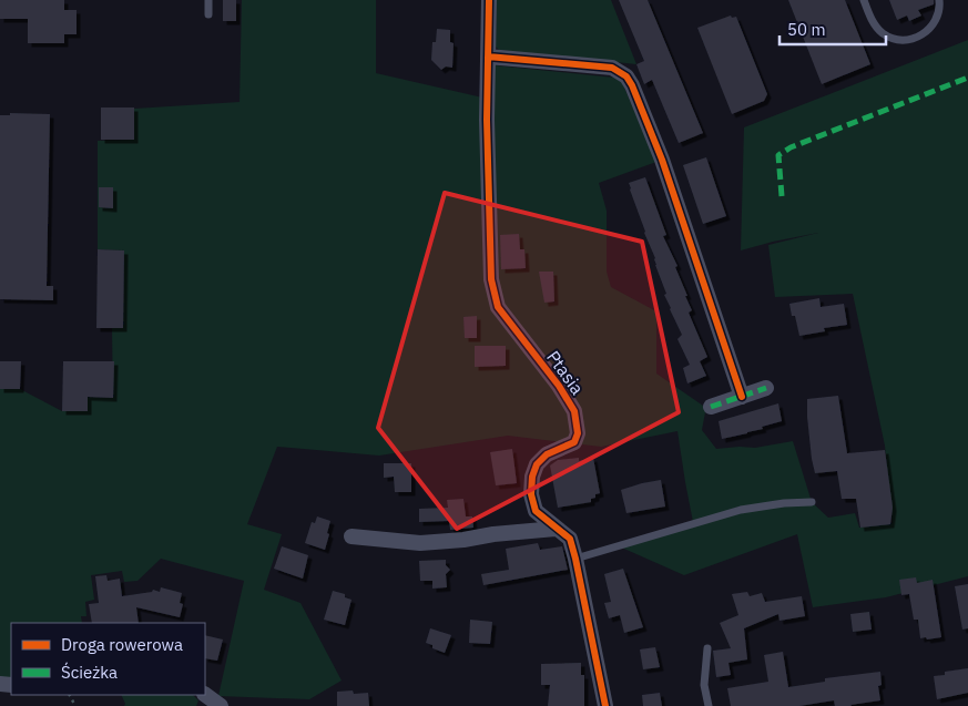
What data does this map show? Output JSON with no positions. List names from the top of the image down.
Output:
{
  "streets": {
    "street": ["Ptasia"]
  },
  "legend": ["Droga rowerowa", "Ścieżka"],
  "scale_bar": "50 m"
}
